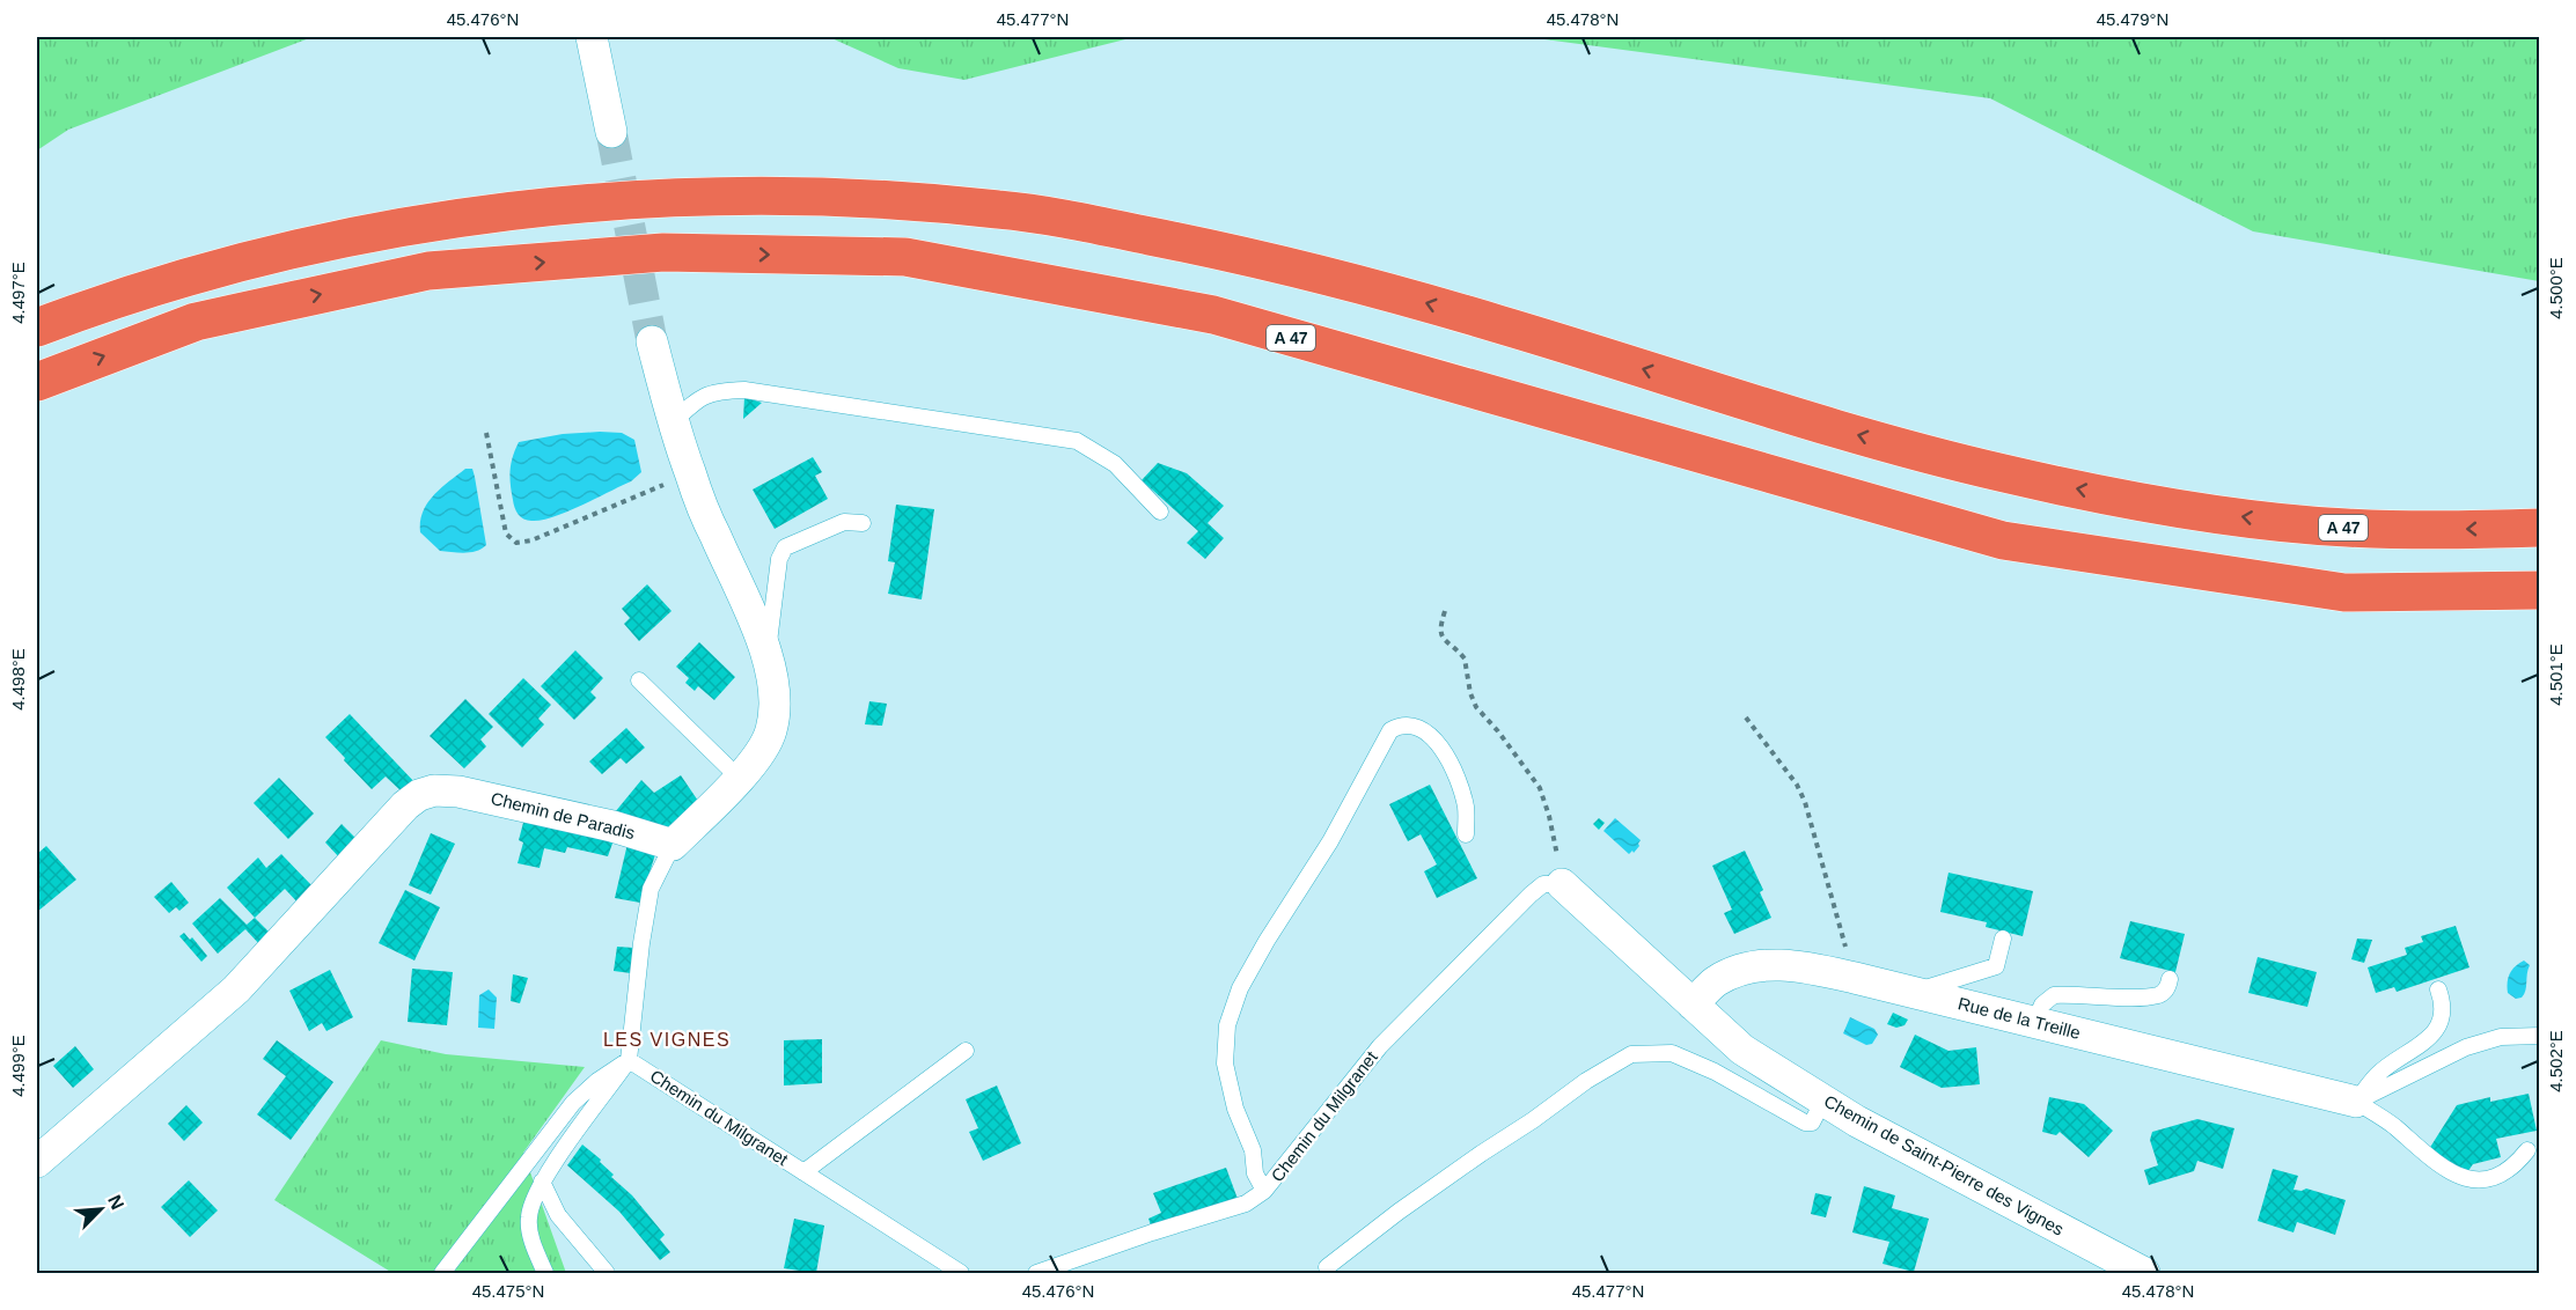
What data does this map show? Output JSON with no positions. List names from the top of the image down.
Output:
{
  "streets": {
    "highway": ["A 47"],
    "street": ["Chemin de Paradis", "Rue de la Treille", "Chemin de Saint-Pierre des Vignes"],
    "lane": ["Chemin du Milgranet"]
  },
  "crossings": [
    ["Rue de la Treille", "Chemin de Saint-Pierre des Vignes"],
    ["Chemin du Milgranet", "Chemin de Saint-Pierre des Vignes"]
  ],
  "districts": ["LES VIGNES"],
  "north": "top right",
  "coordinates": [
    "45.476°N",
    "45.477°N",
    "45.478°N",
    "45.479°N",
    "4.500°E",
    "4.497°E",
    "4.501°E",
    "4.498°E",
    "4.502°E",
    "4.499°E",
    "45.475°N"
  ]
}
